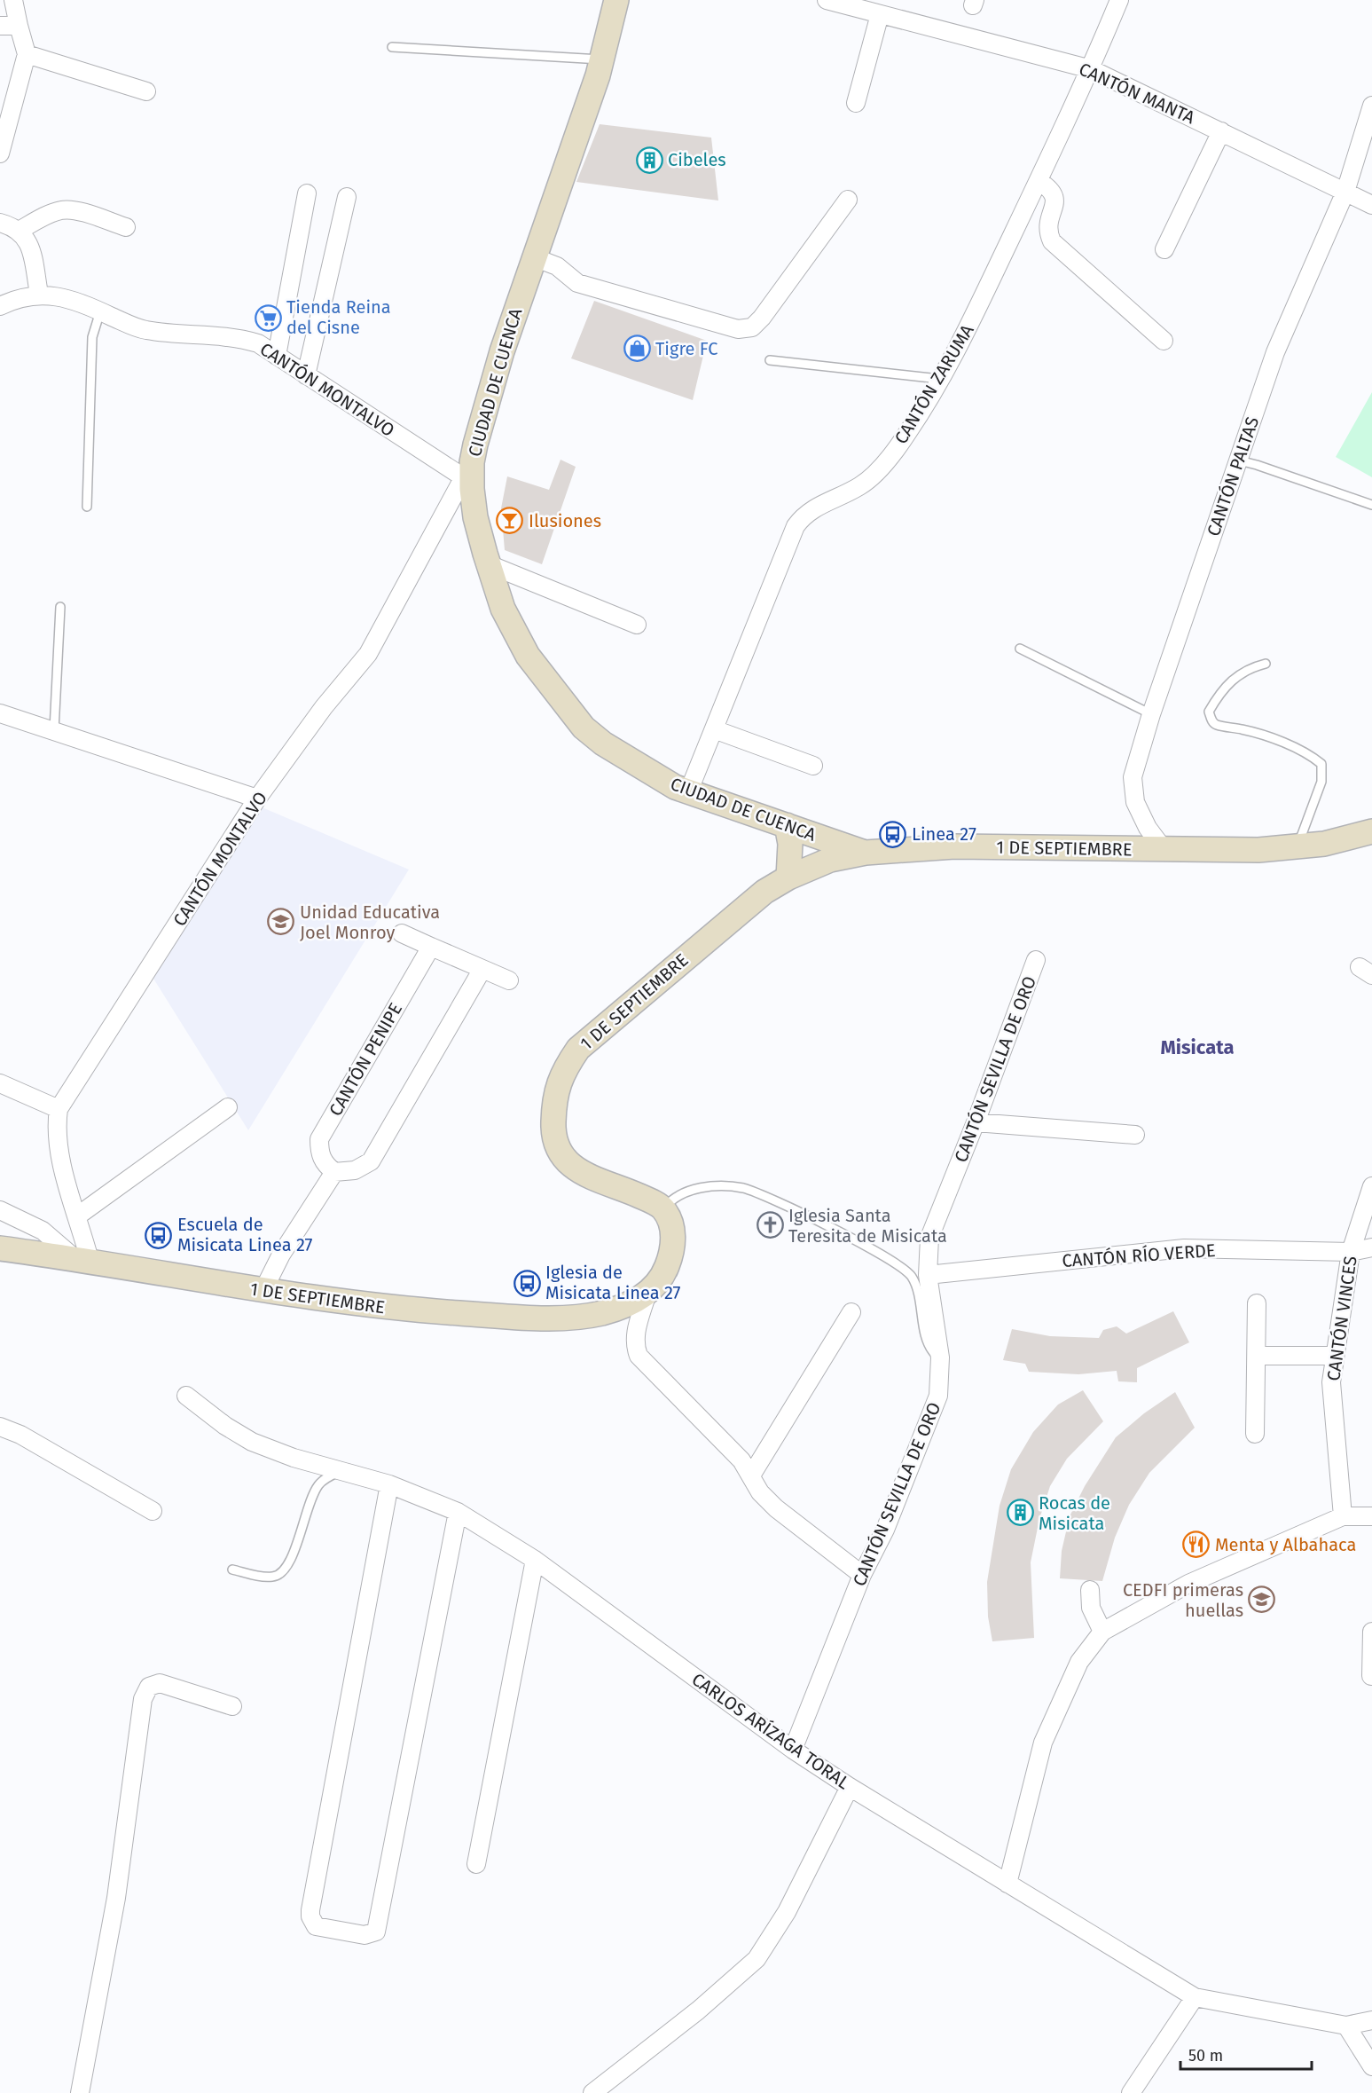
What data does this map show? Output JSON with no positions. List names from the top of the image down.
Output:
{
  "streets": {
    "street": [
      "CANTÓN MANTA",
      "CIUDAD DE CUENCA",
      "CANTÓN ZARUMA",
      "CANTÓN MONTALVO",
      "CANTÓN PALTAS",
      "1 DE SEPTIEMBRE",
      "CANTÓN PENIPE",
      "CANTÓN SEVILLA DE ORO",
      "CANTÓN RÍO VERDE",
      "CANTÓN VINCES",
      "CARLOS ARÍZAGA TORAL"
    ]
  },
  "crossings": [
    ["CANTÓN MANTA", "CANTÓN ZARUMA"],
    ["CANTÓN MANTA", "CANTÓN PALTAS"],
    ["CIUDAD DE CUENCA", "CANTÓN ZARUMA"],
    ["CIUDAD DE CUENCA", "CANTÓN MONTALVO"],
    ["CIUDAD DE CUENCA", "1 DE SEPTIEMBRE"],
    ["CANTÓN MONTALVO", "1 DE SEPTIEMBRE"],
    ["CANTÓN PALTAS", "1 DE SEPTIEMBRE"],
    ["CANTÓN SEVILLA DE ORO", "CANTÓN RÍO VERDE"],
    ["CANTÓN SEVILLA DE ORO", "CARLOS ARÍZAGA TORAL"],
    ["CANTÓN RÍO VERDE", "CANTÓN VINCES"]
  ],
  "districts": ["Misicata"],
  "places": {
    "building": ["Cibeles", "Rocas de Misicata"],
    "supermarket": ["Tienda Reina del Cisne"],
    "shop": ["Tigre FC"],
    "bar": ["Ilusiones"],
    "bus stop": ["Linea 27", "Escuela de Misicata Linea 27", "Iglesia de Misicata Linea 27"],
    "school or university": ["Unidad Educativa Joel Monroy", "CEDFI primeras huellas"],
    "church": ["Iglesia Santa Teresita de Misicata"],
    "restaurant": ["Menta y Albahaca"]
  },
  "scale_bar": "50 m"
}
